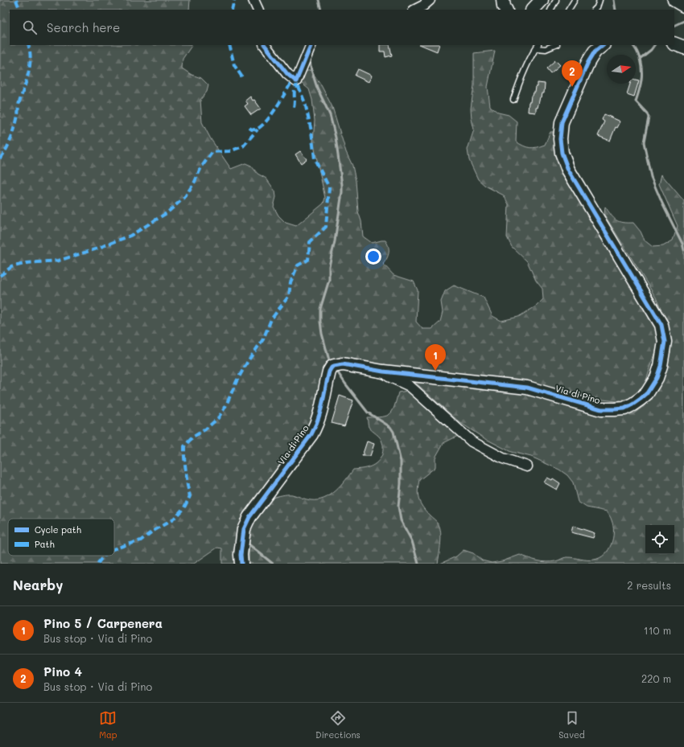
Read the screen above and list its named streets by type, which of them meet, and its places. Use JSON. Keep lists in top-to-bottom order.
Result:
{
  "streets": {
    "street": ["Via di Pino"]
  },
  "legend": ["Cycle path", "Path"],
  "north": "right",
  "page": {
    "search": "Search here",
    "pins": ["2", "1"],
    "heading": ["Nearby", "2 results"],
    "list": [
      {
        "mark": "1",
        "name": "Pino 5 / Carpenera",
        "note": "Bus stop · Via di Pino",
        "value": "110 m"
      },
      {
        "mark": "2",
        "name": "Pino 4",
        "note": "Bus stop · Via di Pino",
        "value": "220 m"
      }
    ],
    "nav": ["Map", "Directions", "Saved"]
  }
}
